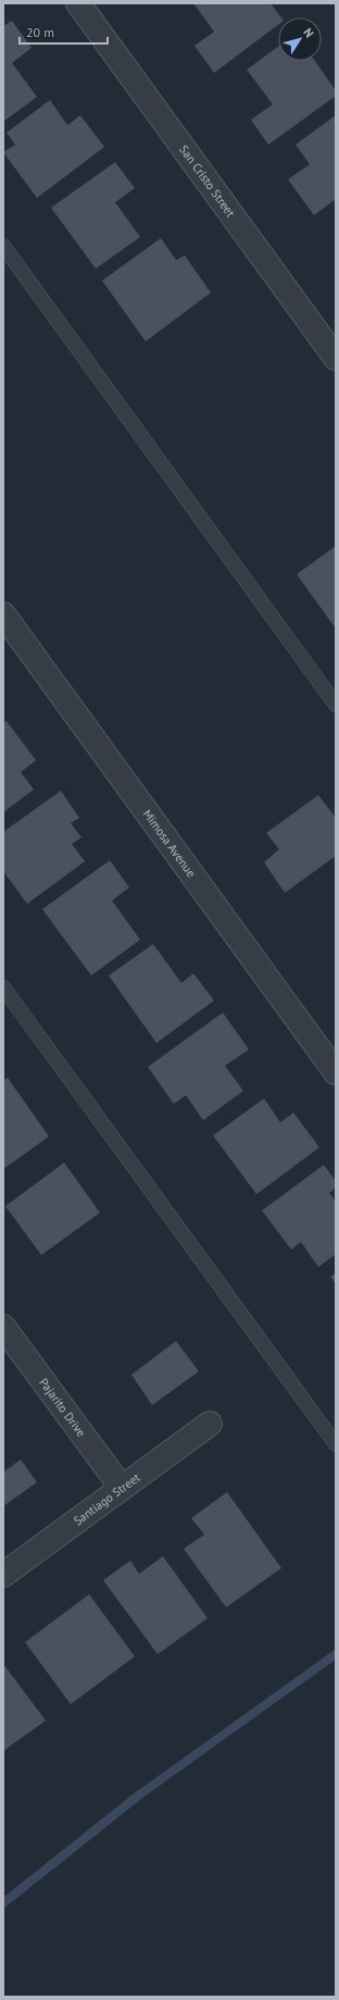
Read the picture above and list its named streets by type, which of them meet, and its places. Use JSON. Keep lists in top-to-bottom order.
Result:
{
  "streets": {
    "street": [
      "San Cristo Street",
      "Mimosa Avenue",
      "Pajarito Drive",
      "Santiago Street"
    ]
  },
  "crossings": [
    ["Pajarito Drive", "Santiago Street"]
  ],
  "scale_bar": "20 m",
  "north": "top right"
}
